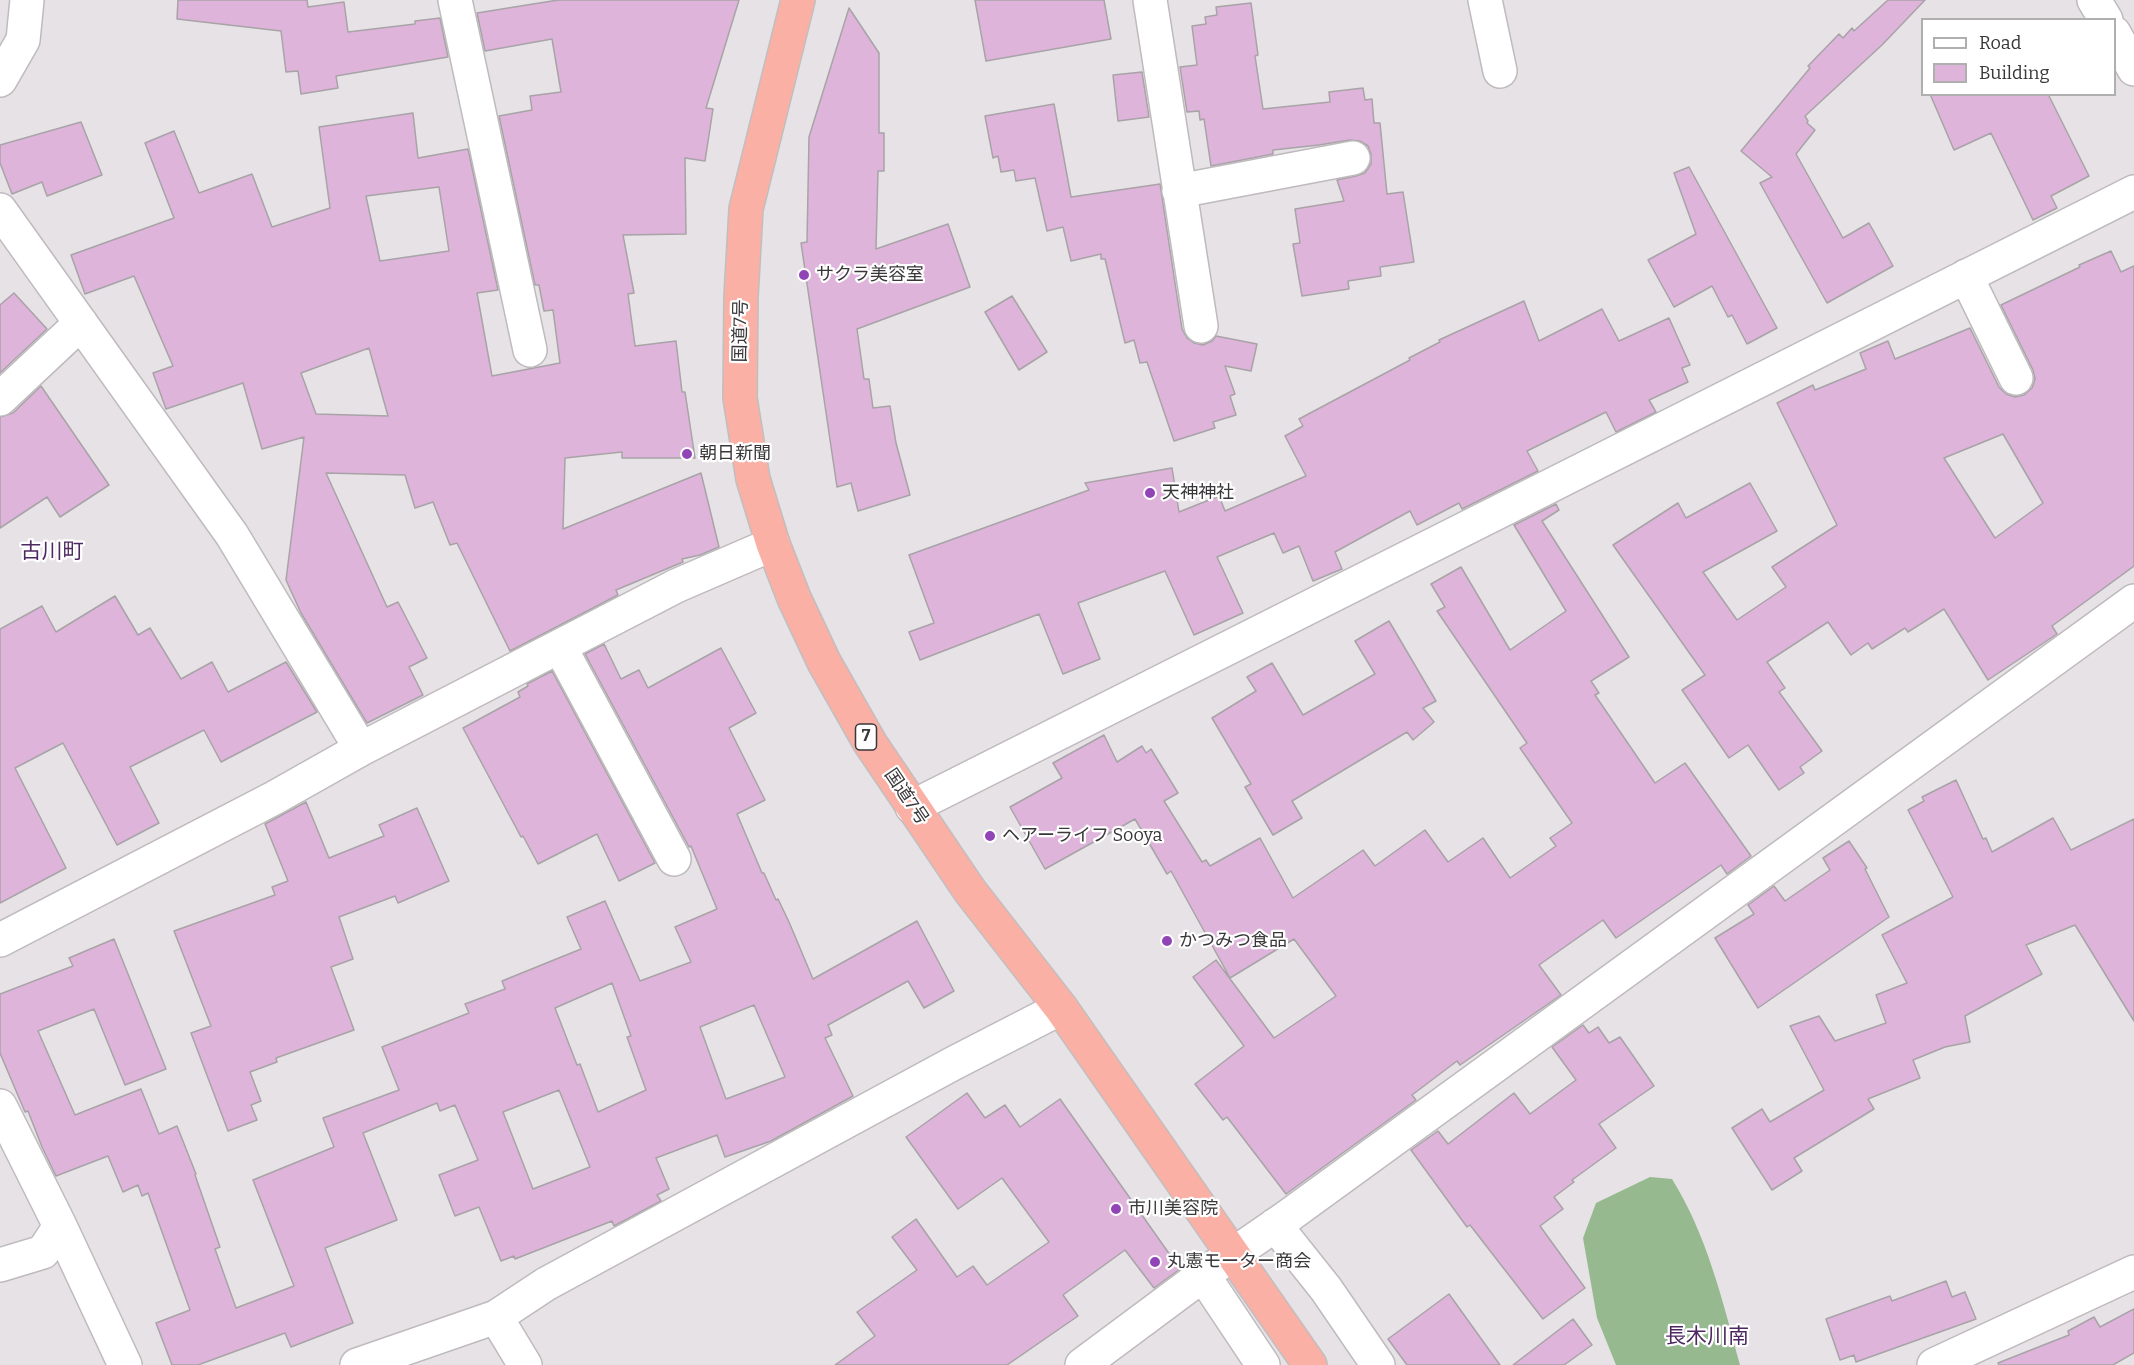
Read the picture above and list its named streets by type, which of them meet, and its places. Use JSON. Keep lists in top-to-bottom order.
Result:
{
  "streets": {
    "highway": ["国道7号", "7"]
  },
  "districts": ["古川町", "長木川南"],
  "places": [
    "サクラ美容室",
    "朝日新聞",
    "天神神社",
    "ヘアーライフ Sooya",
    "かつみつ食品",
    "市川美容院",
    "丸憲モーター商会"
  ],
  "legend": ["Road", "Building"]
}
